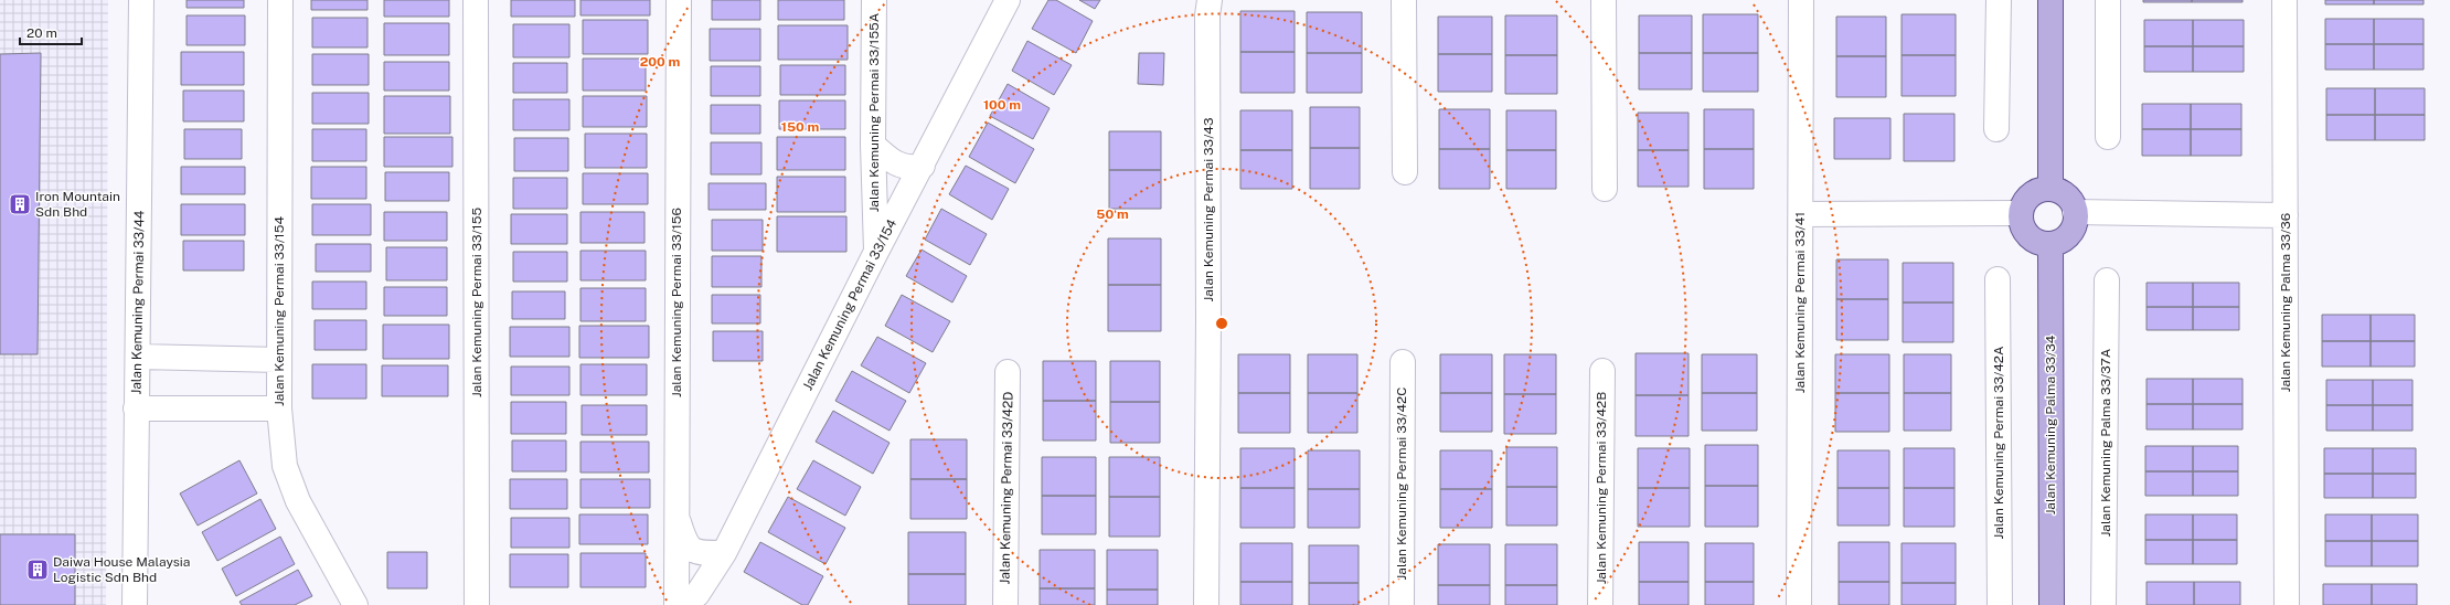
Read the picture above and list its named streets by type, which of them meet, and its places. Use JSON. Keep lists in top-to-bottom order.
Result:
{
  "streets": {
    "main road": ["Jalan Kemuning Palma 33/34"],
    "street": [
      "Jalan Kemuning Permai 33/155A",
      "Jalan Kemuning Permai 33/43",
      "Jalan Kemuning Permai 33/44",
      "Jalan Kemuning Permai 33/155",
      "Jalan Kemuning Permai 33/156",
      "Jalan Kemuning Permai 33/41",
      "Jalan Kemuning Palma 33/36",
      "Jalan Kemuning Permai 33/154",
      "Jalan Kemuning Permai 33/42A",
      "Jalan Kemuning Palma 33/37A",
      "Jalan Kemuning Permai 33/42C",
      "Jalan Kemuning Permai 33/42D",
      "Jalan Kemuning Permai 33/42B"
    ]
  },
  "crossings": [
    ["Jalan Kemuning Permai 33/155A", "Jalan Kemuning Permai 33/154"]
  ],
  "places": {
    "building": ["Iron Mountain Sdn Bhd", "Daiwa House Malaysia Logistic Sdn Bhd"]
  },
  "scale_bar": "20 m",
  "rings": [
    "200 m",
    "100 m",
    "150 m",
    "50 m"
  ]
}
